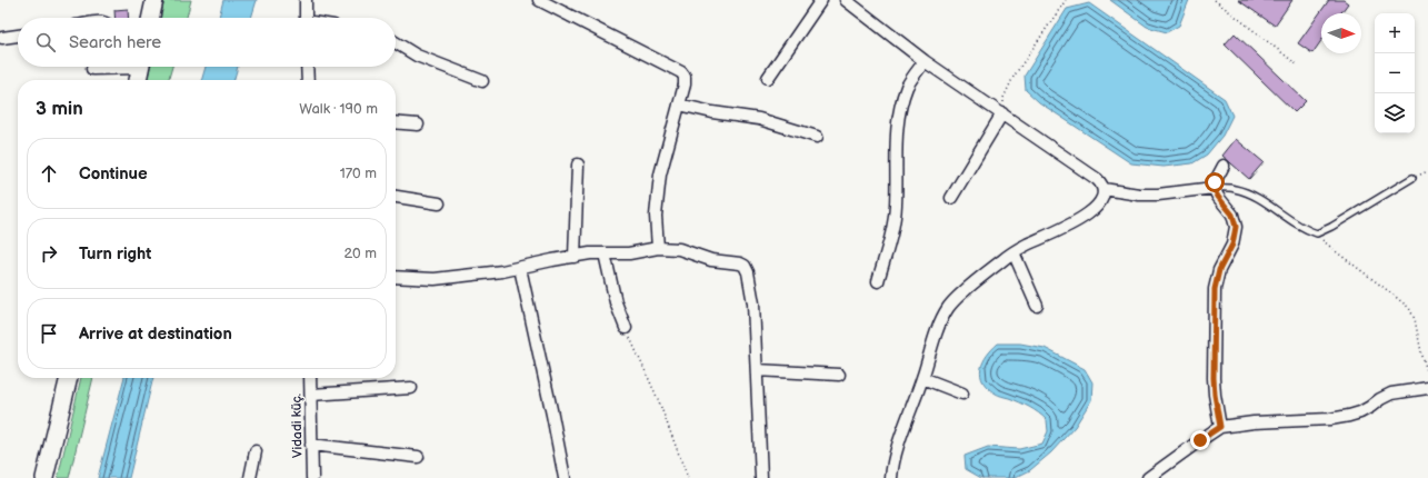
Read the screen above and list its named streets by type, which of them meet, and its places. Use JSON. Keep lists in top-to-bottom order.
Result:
{
  "streets": {
    "street": ["Vidadi küç."]
  },
  "north": "right",
  "page": {
    "map_buttons": ["+", "−"],
    "search": "Search here",
    "heading": ["3 min", "Walk · 190 m"],
    "list": [
      ["Continue", "170 m"],
      ["Turn right", "20 m"],
      "Arrive at destination"
    ]
  }
}
